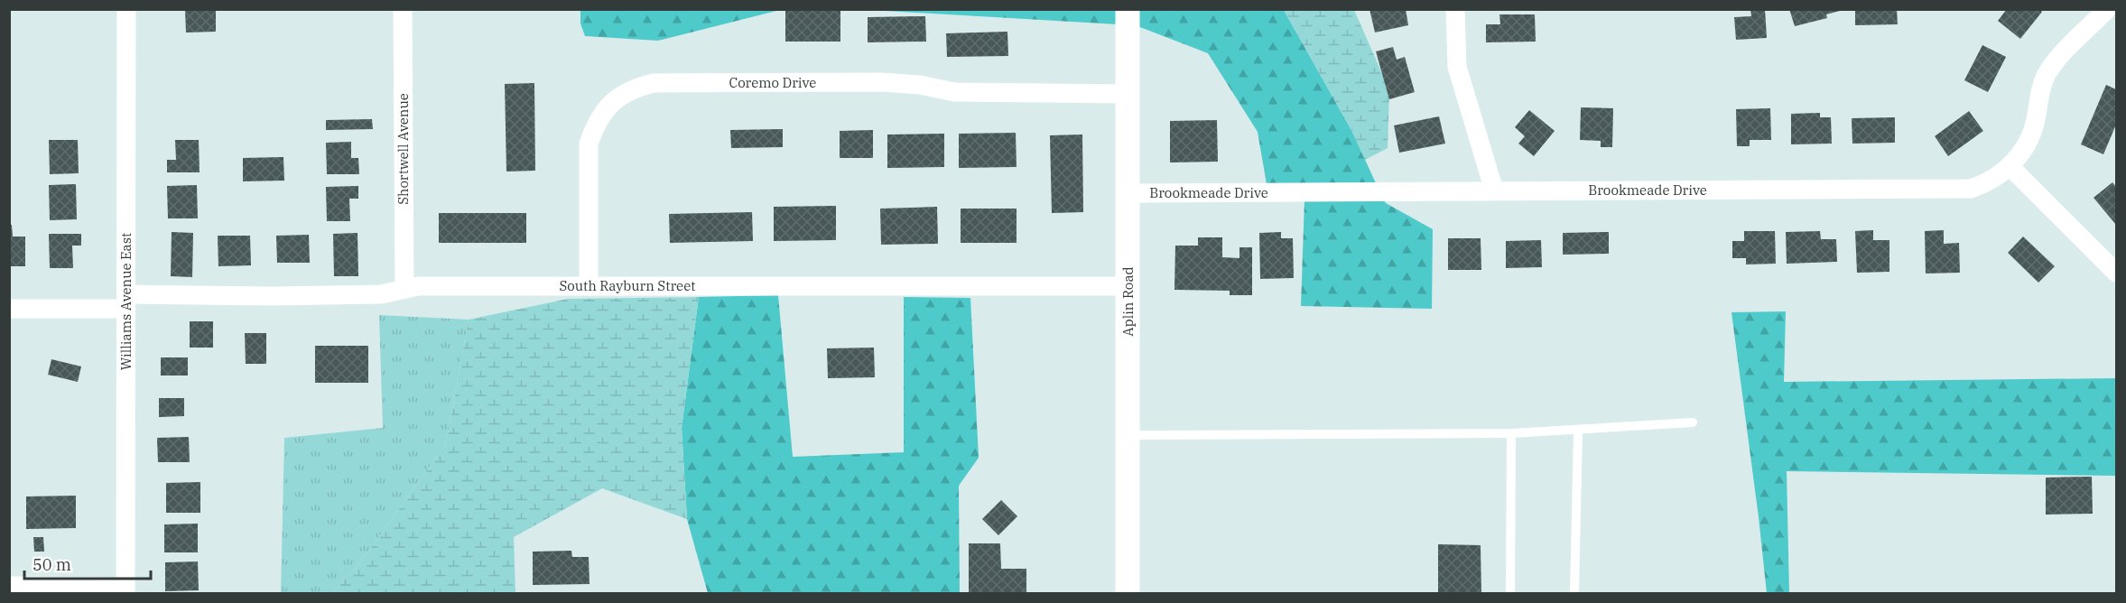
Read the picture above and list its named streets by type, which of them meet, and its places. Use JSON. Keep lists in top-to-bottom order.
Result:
{
  "streets": {
    "street": [
      "Coremo Drive",
      "Shortwell Avenue",
      "Brookmeade Drive",
      "South Rayburn Street",
      "Williams Avenue East",
      "Aplin Road"
    ]
  },
  "crossings": [
    ["Coremo Drive", "South Rayburn Street"],
    ["Coremo Drive", "Aplin Road"],
    ["Shortwell Avenue", "South Rayburn Street"],
    ["Brookmeade Drive", "Aplin Road"],
    ["South Rayburn Street", "Williams Avenue East"],
    ["South Rayburn Street", "Aplin Road"]
  ],
  "scale_bar": "50 m"
}
